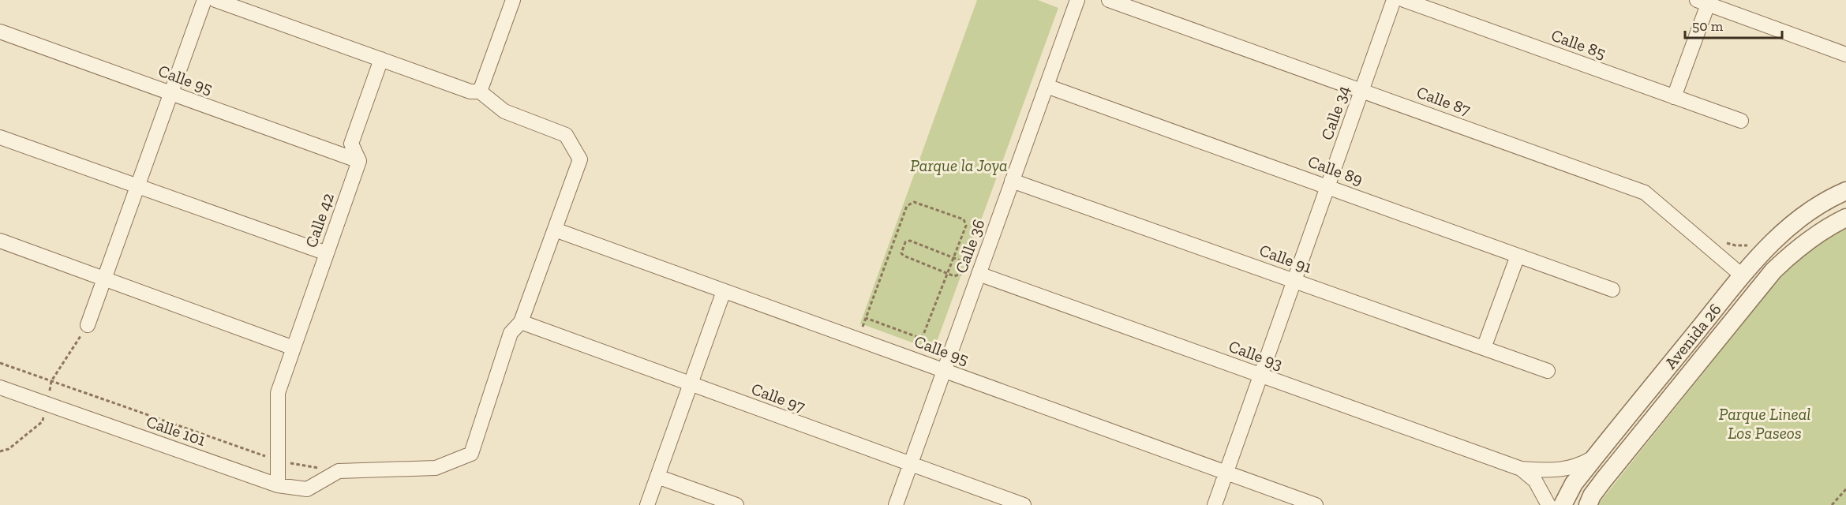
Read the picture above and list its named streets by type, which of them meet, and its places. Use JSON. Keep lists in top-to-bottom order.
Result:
{
  "streets": {
    "street": [
      "Calle 85",
      "Calle 95",
      "Calle 87",
      "Calle 34",
      "Calle 89",
      "Calle 42",
      "Calle 36",
      "Calle 91",
      "Avenida 26",
      "Calle 93",
      "Calle 97",
      "Calle 101"
    ]
  },
  "crossings": [
    ["Calle 95", "Calle 34"],
    ["Calle 95", "Calle 42"],
    ["Calle 95", "Calle 36"],
    ["Calle 87", "Calle 34"],
    ["Calle 87", "Avenida 26"],
    ["Calle 34", "Calle 89"],
    ["Calle 34", "Calle 91"],
    ["Calle 34", "Calle 93"],
    ["Calle 89", "Calle 36"],
    ["Calle 42", "Calle 101"],
    ["Calle 36", "Calle 91"],
    ["Calle 36", "Calle 93"],
    ["Calle 36", "Calle 97"],
    ["Avenida 26", "Calle 93"]
  ],
  "parks": ["Parque la Joya", "Parque Lineal Los Paseos"],
  "scale_bar": "50 m"
}
